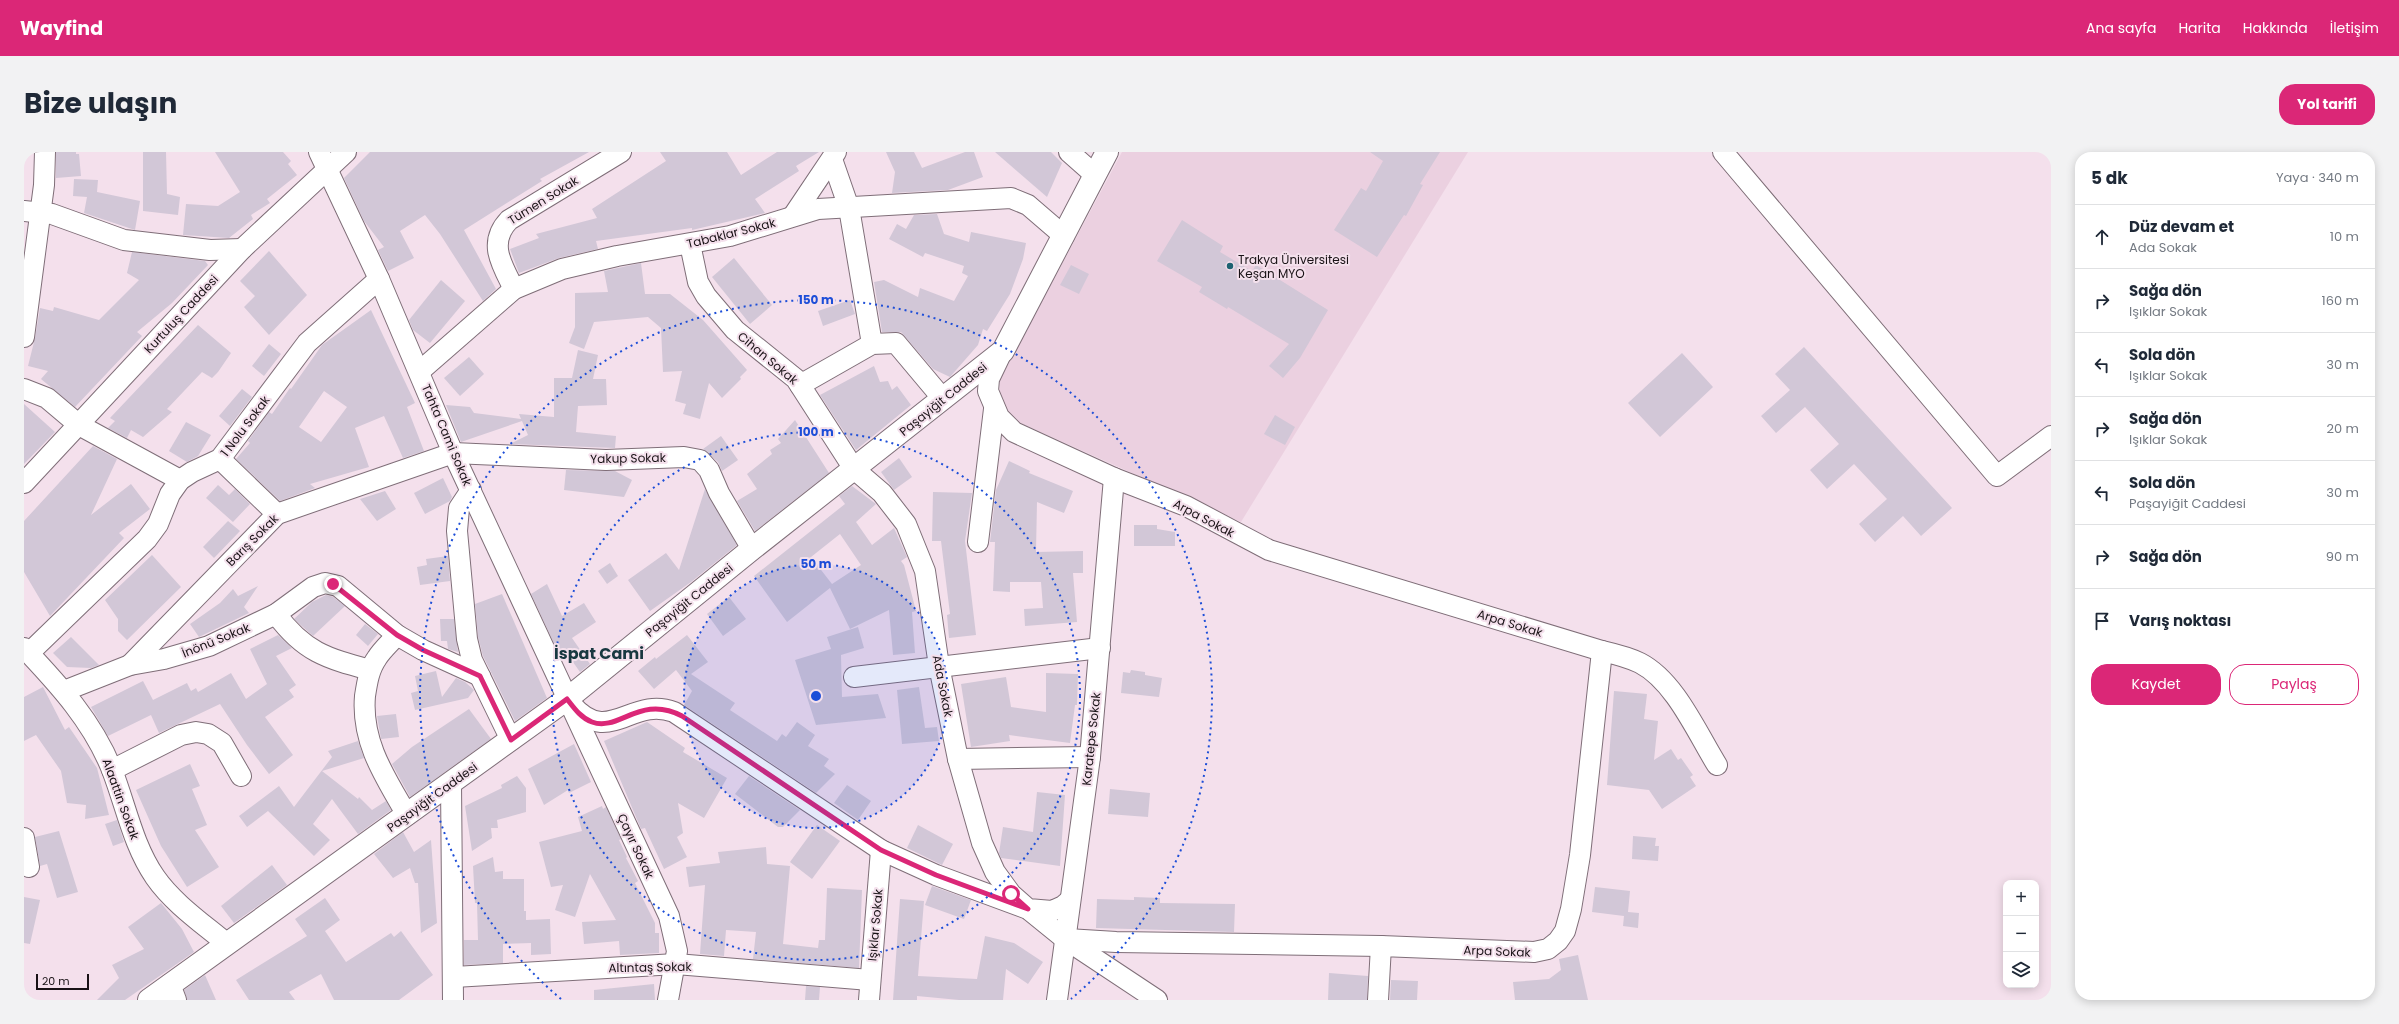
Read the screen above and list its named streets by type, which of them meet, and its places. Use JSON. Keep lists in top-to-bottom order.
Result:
{
  "streets": {
    "main road": ["Paşayiğit Caddesi"],
    "street": [
      "Tümen Sokak",
      "Tabaklar Sokak",
      "Kurtuluş Caddesi",
      "Cihan Sokak",
      "1 Nolu Sokak",
      "Tahta Cami Sokak",
      "Yakup Sokak",
      "Arpa Sokak",
      "Barış Sokak",
      "İnönü Sokak",
      "Ada Sokak",
      "Karatepe Sokak",
      "Alaattin Sokak",
      "Çayır Sokak",
      "Işıklar Sokak",
      "Altıntaş Sokak"
    ]
  },
  "crossings": [
    ["Tümen Sokak", "Tabaklar Sokak"],
    ["Tabaklar Sokak", "Cihan Sokak"],
    ["Tabaklar Sokak", "Paşayiğit Caddesi"],
    ["Tabaklar Sokak", "Tahta Cami Sokak"],
    ["Kurtuluş Caddesi", "Tahta Cami Sokak"],
    ["Cihan Sokak", "Paşayiğit Caddesi"],
    ["Cihan Sokak", "Ada Sokak"],
    ["Paşayiğit Caddesi", "Tahta Cami Sokak"],
    ["Paşayiğit Caddesi", "Yakup Sokak"],
    ["Paşayiğit Caddesi", "Arpa Sokak"],
    ["Paşayiğit Caddesi", "Ada Sokak"],
    ["Paşayiğit Caddesi", "Alaattin Sokak"],
    ["Paşayiğit Caddesi", "Çayır Sokak"],
    ["1 Nolu Sokak", "Tahta Cami Sokak"],
    ["1 Nolu Sokak", "Alaattin Sokak"],
    ["Tahta Cami Sokak", "Yakup Sokak"],
    ["Tahta Cami Sokak", "Barış Sokak"],
    ["Tahta Cami Sokak", "Çayır Sokak"],
    ["Yakup Sokak", "Barış Sokak"],
    ["Arpa Sokak", "Karatepe Sokak"],
    ["Barış Sokak", "İnönü Sokak"],
    ["Çayır Sokak", "Altıntaş Sokak"],
    ["Işıklar Sokak", "Altıntaş Sokak"]
  ],
  "districts": ["İspat Cami"],
  "places": ["Trakya Üniversitesi Keşan MYO"],
  "scale_bar": "20 m",
  "page": {
    "header": "Wayfind",
    "nav": [
      "Ana sayfa",
      "Harita",
      "Hakkında",
      "İletişim"
    ],
    "title": "Bize ulaşın",
    "buttons": [
      "Yol tarifi",
      ["Kaydet", "Paylaş"]
    ],
    "heading": ["5 dk", "Yaya · 340 m"],
    "list": [
      ["Düz devam et", "Ada Sokak", "10 m"],
      ["Sağa dön", "Işıklar Sokak", "160 m"],
      ["Sola dön", "Işıklar Sokak", "30 m"],
      ["Sağa dön", "Işıklar Sokak", "20 m"],
      ["Sola dön", "Paşayiğit Caddesi", "30 m"],
      ["Sağa dön", "90 m"],
      "Varış noktası"
    ],
    "map_buttons": ["+", "−"],
    "scale": "20 m"
  },
  "rings": ["150 m", "100 m", "50 m"]
}
